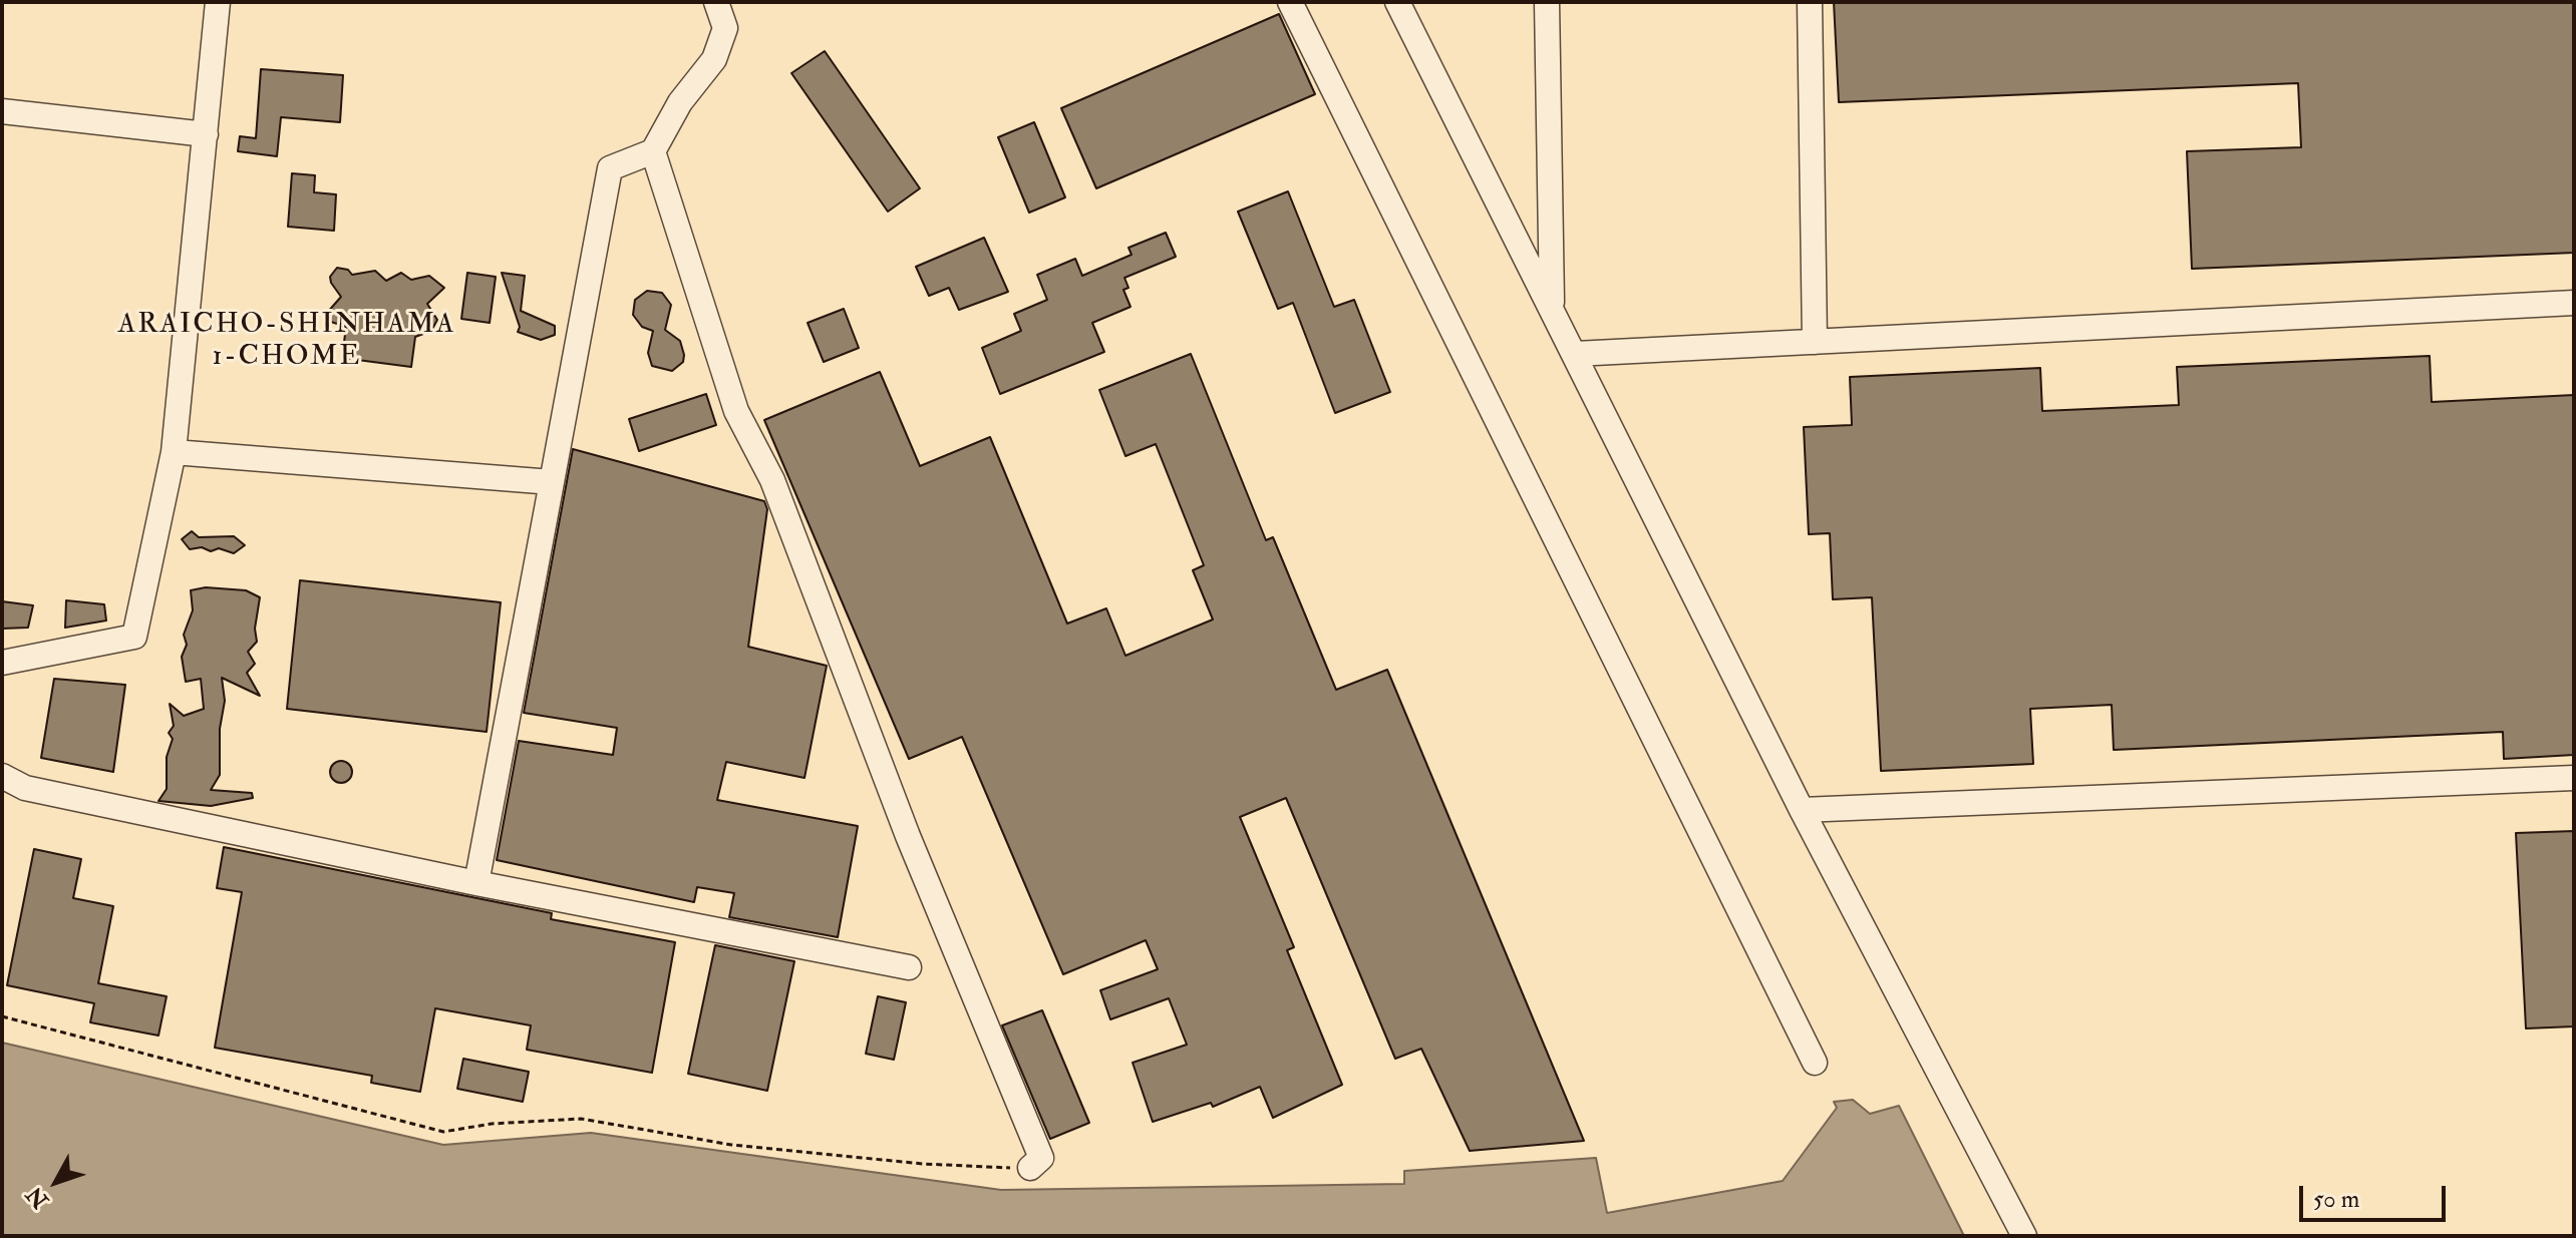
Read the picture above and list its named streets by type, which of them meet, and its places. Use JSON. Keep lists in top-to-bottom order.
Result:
{
  "districts": ["ARAICHO-SHINHAMA 1-CHOME"],
  "scale_bar": "50 m",
  "north": "bottom left"
}
